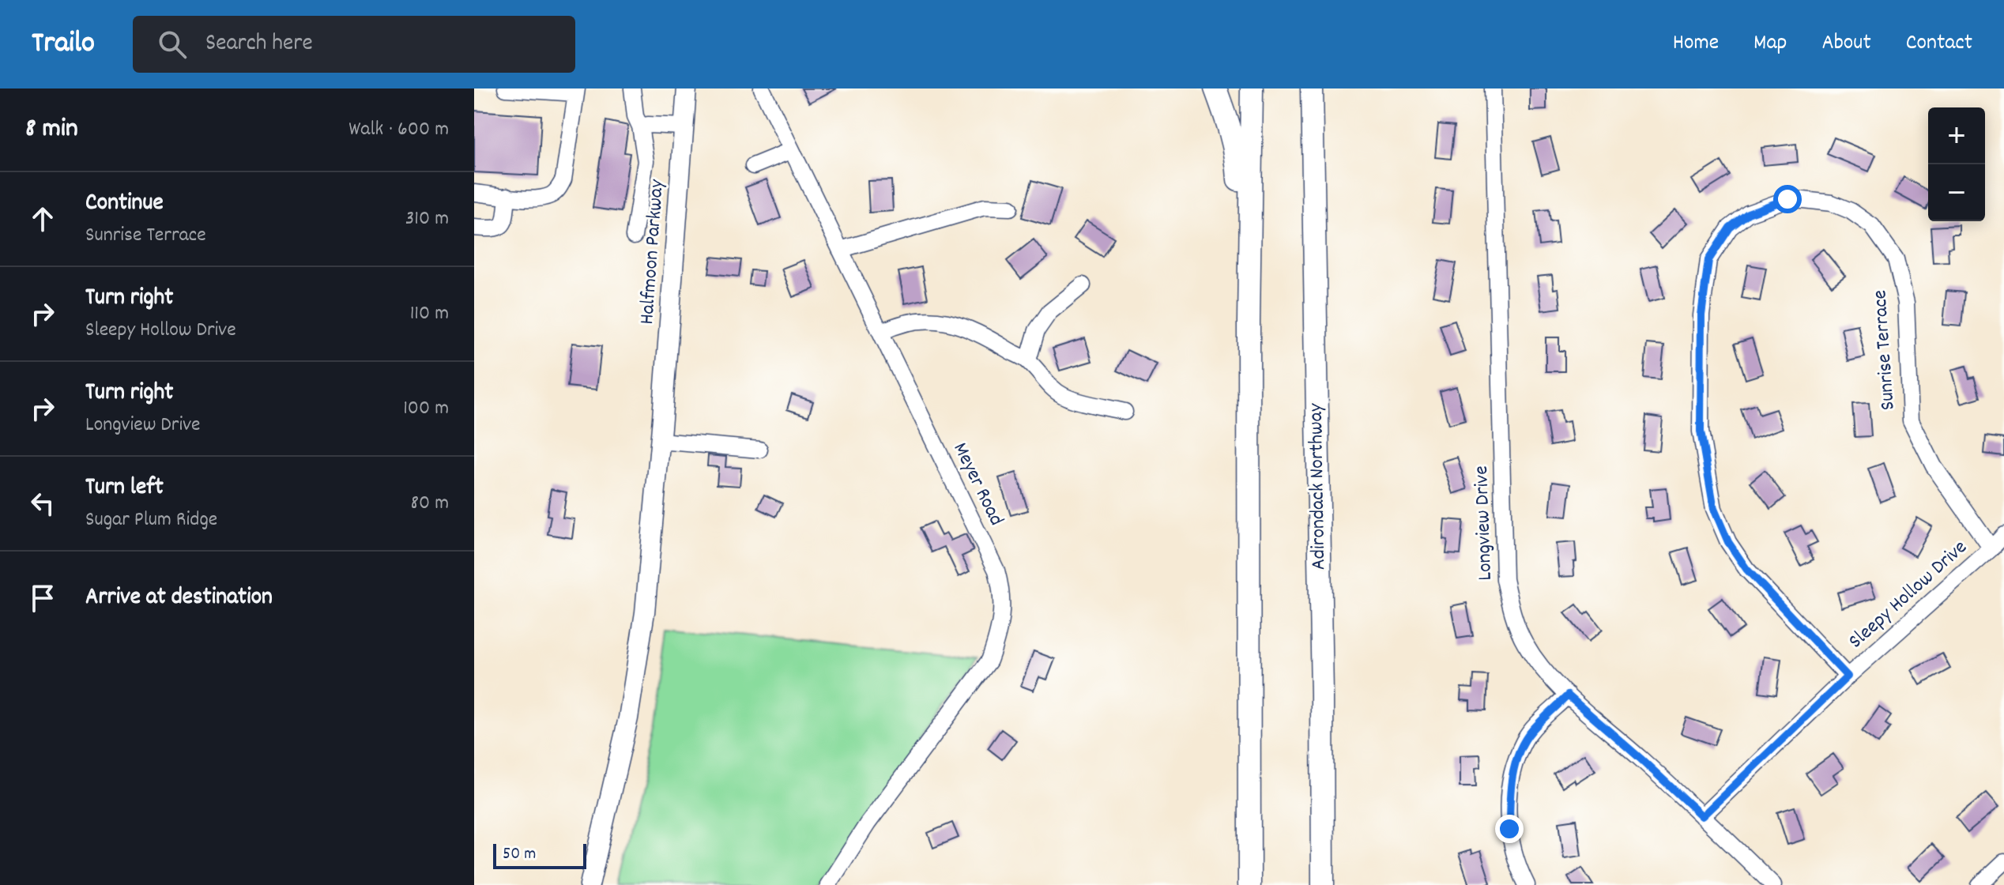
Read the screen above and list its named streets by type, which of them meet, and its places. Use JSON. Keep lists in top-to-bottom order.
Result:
{
  "streets": {
    "highway": ["Adirondack Northway"],
    "main road": ["Halfmoon Parkway"],
    "street": [
      "Sunrise Terrace",
      "Meyer Road",
      "Longview Drive",
      "Sleepy Hollow Drive"
    ]
  },
  "crossings": [
    ["Sunrise Terrace", "Sleepy Hollow Drive"],
    ["Longview Drive", "Sleepy Hollow Drive"]
  ],
  "scale_bar": "50 m",
  "page": {
    "header": "Trailo",
    "search": "Search here",
    "nav": [
      "Home",
      "Map",
      "About",
      "Contact"
    ],
    "heading": ["8 min", "Walk · 600 m"],
    "map_buttons": ["+", "−"],
    "list": [
      ["Continue", "Sunrise Terrace", "310 m"],
      ["Turn right", "Sleepy Hollow Drive", "110 m"],
      ["Turn right", "Longview Drive", "100 m"],
      ["Turn left", "Sugar Plum Ridge", "80 m"],
      "Arrive at destination"
    ],
    "scale": "50 m"
  }
}
